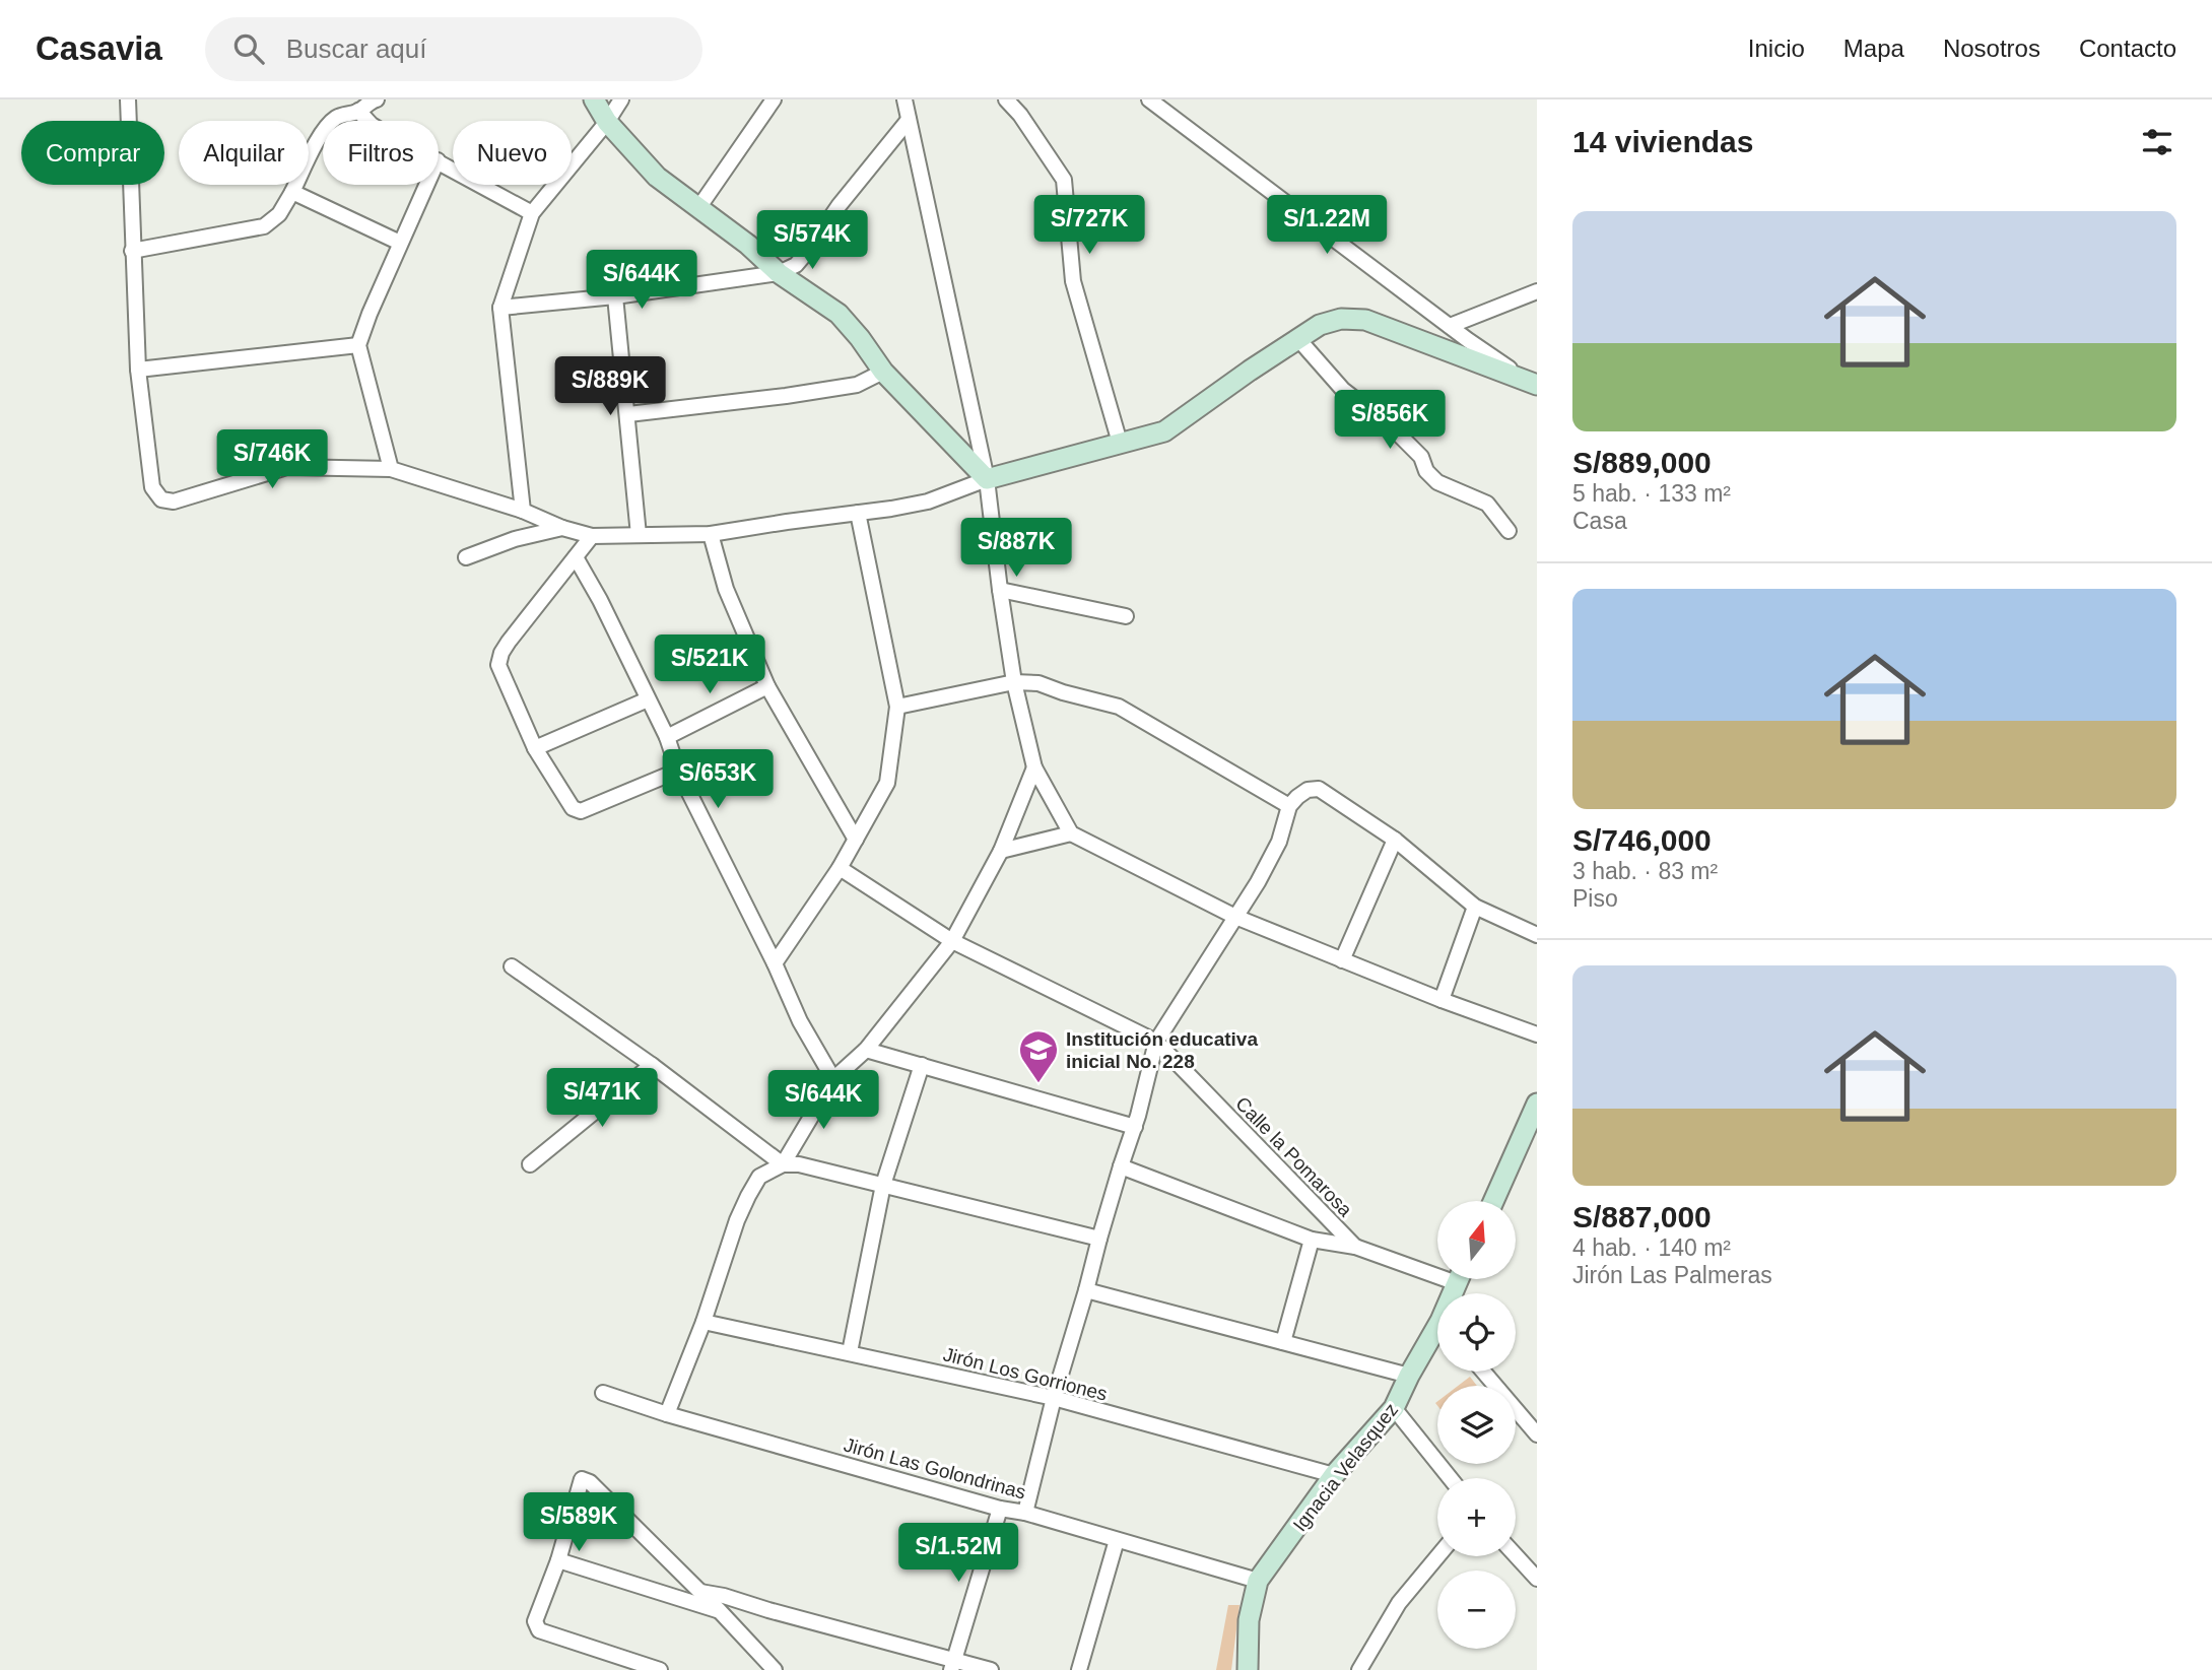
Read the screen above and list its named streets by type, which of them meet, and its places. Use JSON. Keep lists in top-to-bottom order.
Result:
{
  "streets": {
    "main road": ["Ignacia Velasquez"],
    "street": ["Calle la Pomarosa", "Jirón Los Gorriones", "Jirón Las Golondrinas"]
  },
  "crossings": [
    ["Jirón Los Gorriones", "Ignacia Velasquez"],
    ["Ignacia Velasquez", "Jirón Las Golondrinas"]
  ],
  "places": {
    "school or university": ["Institución educativa inicial No. 228"]
  },
  "north": "top",
  "page": {
    "header": "Casavia",
    "search": "Buscar aquí",
    "nav": [
      "Inicio",
      "Mapa",
      "Nosotros",
      "Contacto"
    ],
    "heading": "14 viviendas",
    "chip": [
      "Comprar",
      "Alquilar",
      "Filtros",
      "Nuevo"
    ],
    "list": [
      {
        "name": "S/889,000",
        "note": "5 hab. · 133 m² · Casa"
      },
      {
        "name": "S/746,000",
        "note": "3 hab. · 83 m² · Piso"
      },
      {
        "name": "S/887,000",
        "note": "4 hab. · 140 m² · Jirón Las Palmeras"
      }
    ],
    "price": [
      "S/727K",
      "S/1.22M",
      "S/574K",
      "S/644K",
      "S/889K",
      "S/856K",
      "S/746K",
      "S/887K",
      "S/521K",
      "S/653K",
      "S/471K",
      "S/644K",
      "S/589K",
      "S/1.52M"
    ],
    "map_buttons": ["+", "−"]
  }
}
